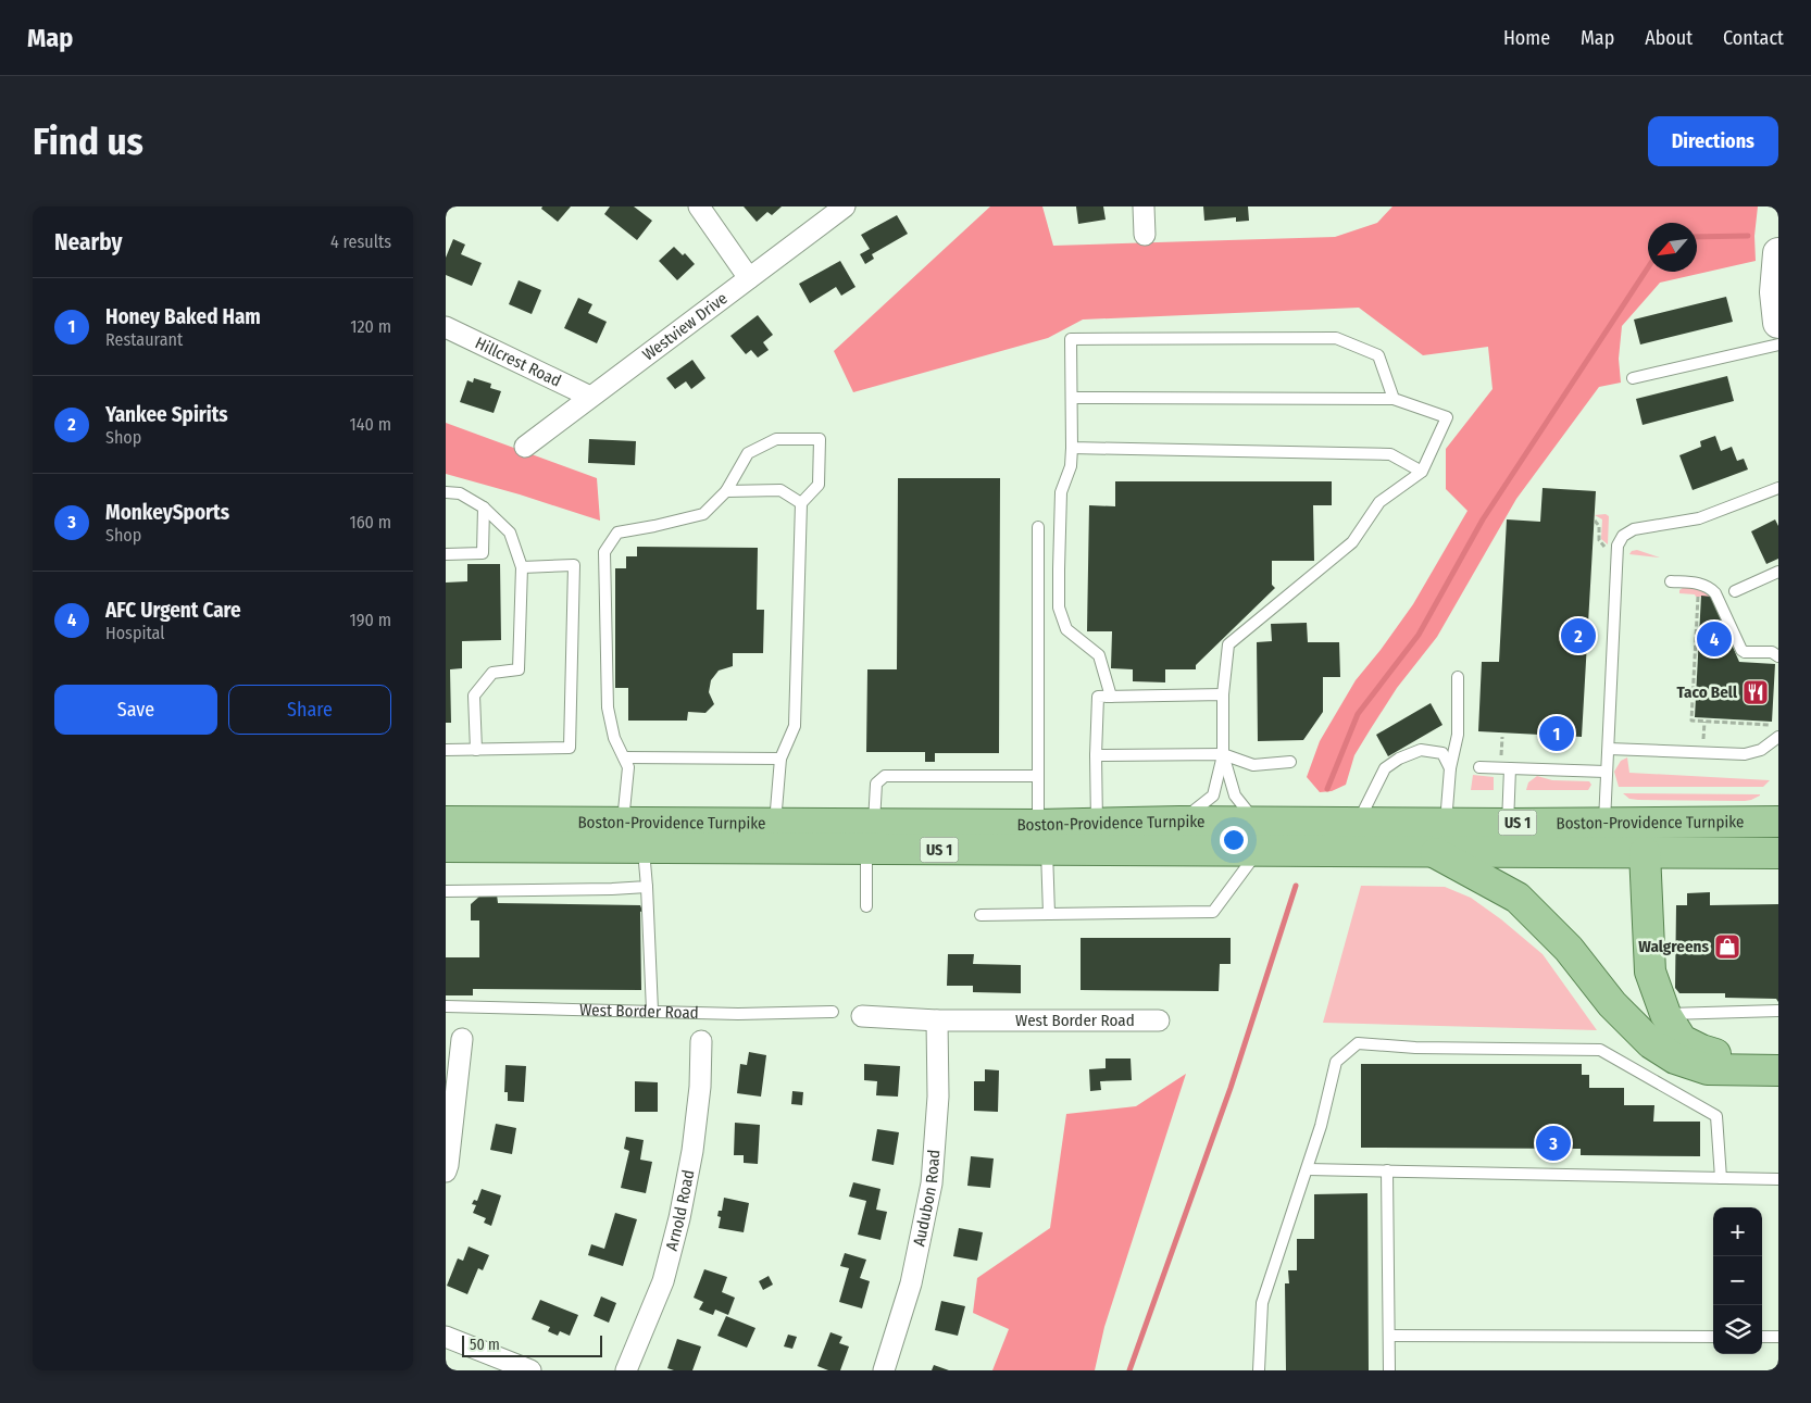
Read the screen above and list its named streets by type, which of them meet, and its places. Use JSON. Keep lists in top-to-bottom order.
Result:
{
  "streets": {
    "main road": ["Boston-Providence Turnpike", "US 1"],
    "street": [
      "Westview Drive",
      "Hillcrest Road",
      "West Border Road",
      "Audubon Road",
      "Arnold Road"
    ]
  },
  "crossings": [
    ["Westview Drive", "Hillcrest Road"],
    ["West Border Road", "Audubon Road"]
  ],
  "places": {
    "restaurant": ["Taco Bell"],
    "shop": ["Walgreens"]
  },
  "scale_bar": "50 m",
  "north": "bottom left",
  "page": {
    "header": "Map",
    "nav": [
      "Home",
      "Map",
      "About",
      "Contact"
    ],
    "buttons": [
      "Directions",
      ["Save", "Share"]
    ],
    "title": "Find us",
    "heading": ["Nearby", "4 results"],
    "list": [
      {
        "mark": "1",
        "name": "Honey Baked Ham",
        "note": "Restaurant",
        "value": "120 m"
      },
      {
        "mark": "2",
        "name": "Yankee Spirits",
        "note": "Shop",
        "value": "140 m"
      },
      {
        "mark": "3",
        "name": "MonkeySports",
        "note": "Shop",
        "value": "160 m"
      },
      {
        "mark": "4",
        "name": "AFC Urgent Care",
        "note": "Hospital",
        "value": "190 m"
      }
    ],
    "pins": [
      "2",
      "4",
      "1",
      "3"
    ],
    "map_buttons": ["+", "−"],
    "scale": "50 m"
  }
}
